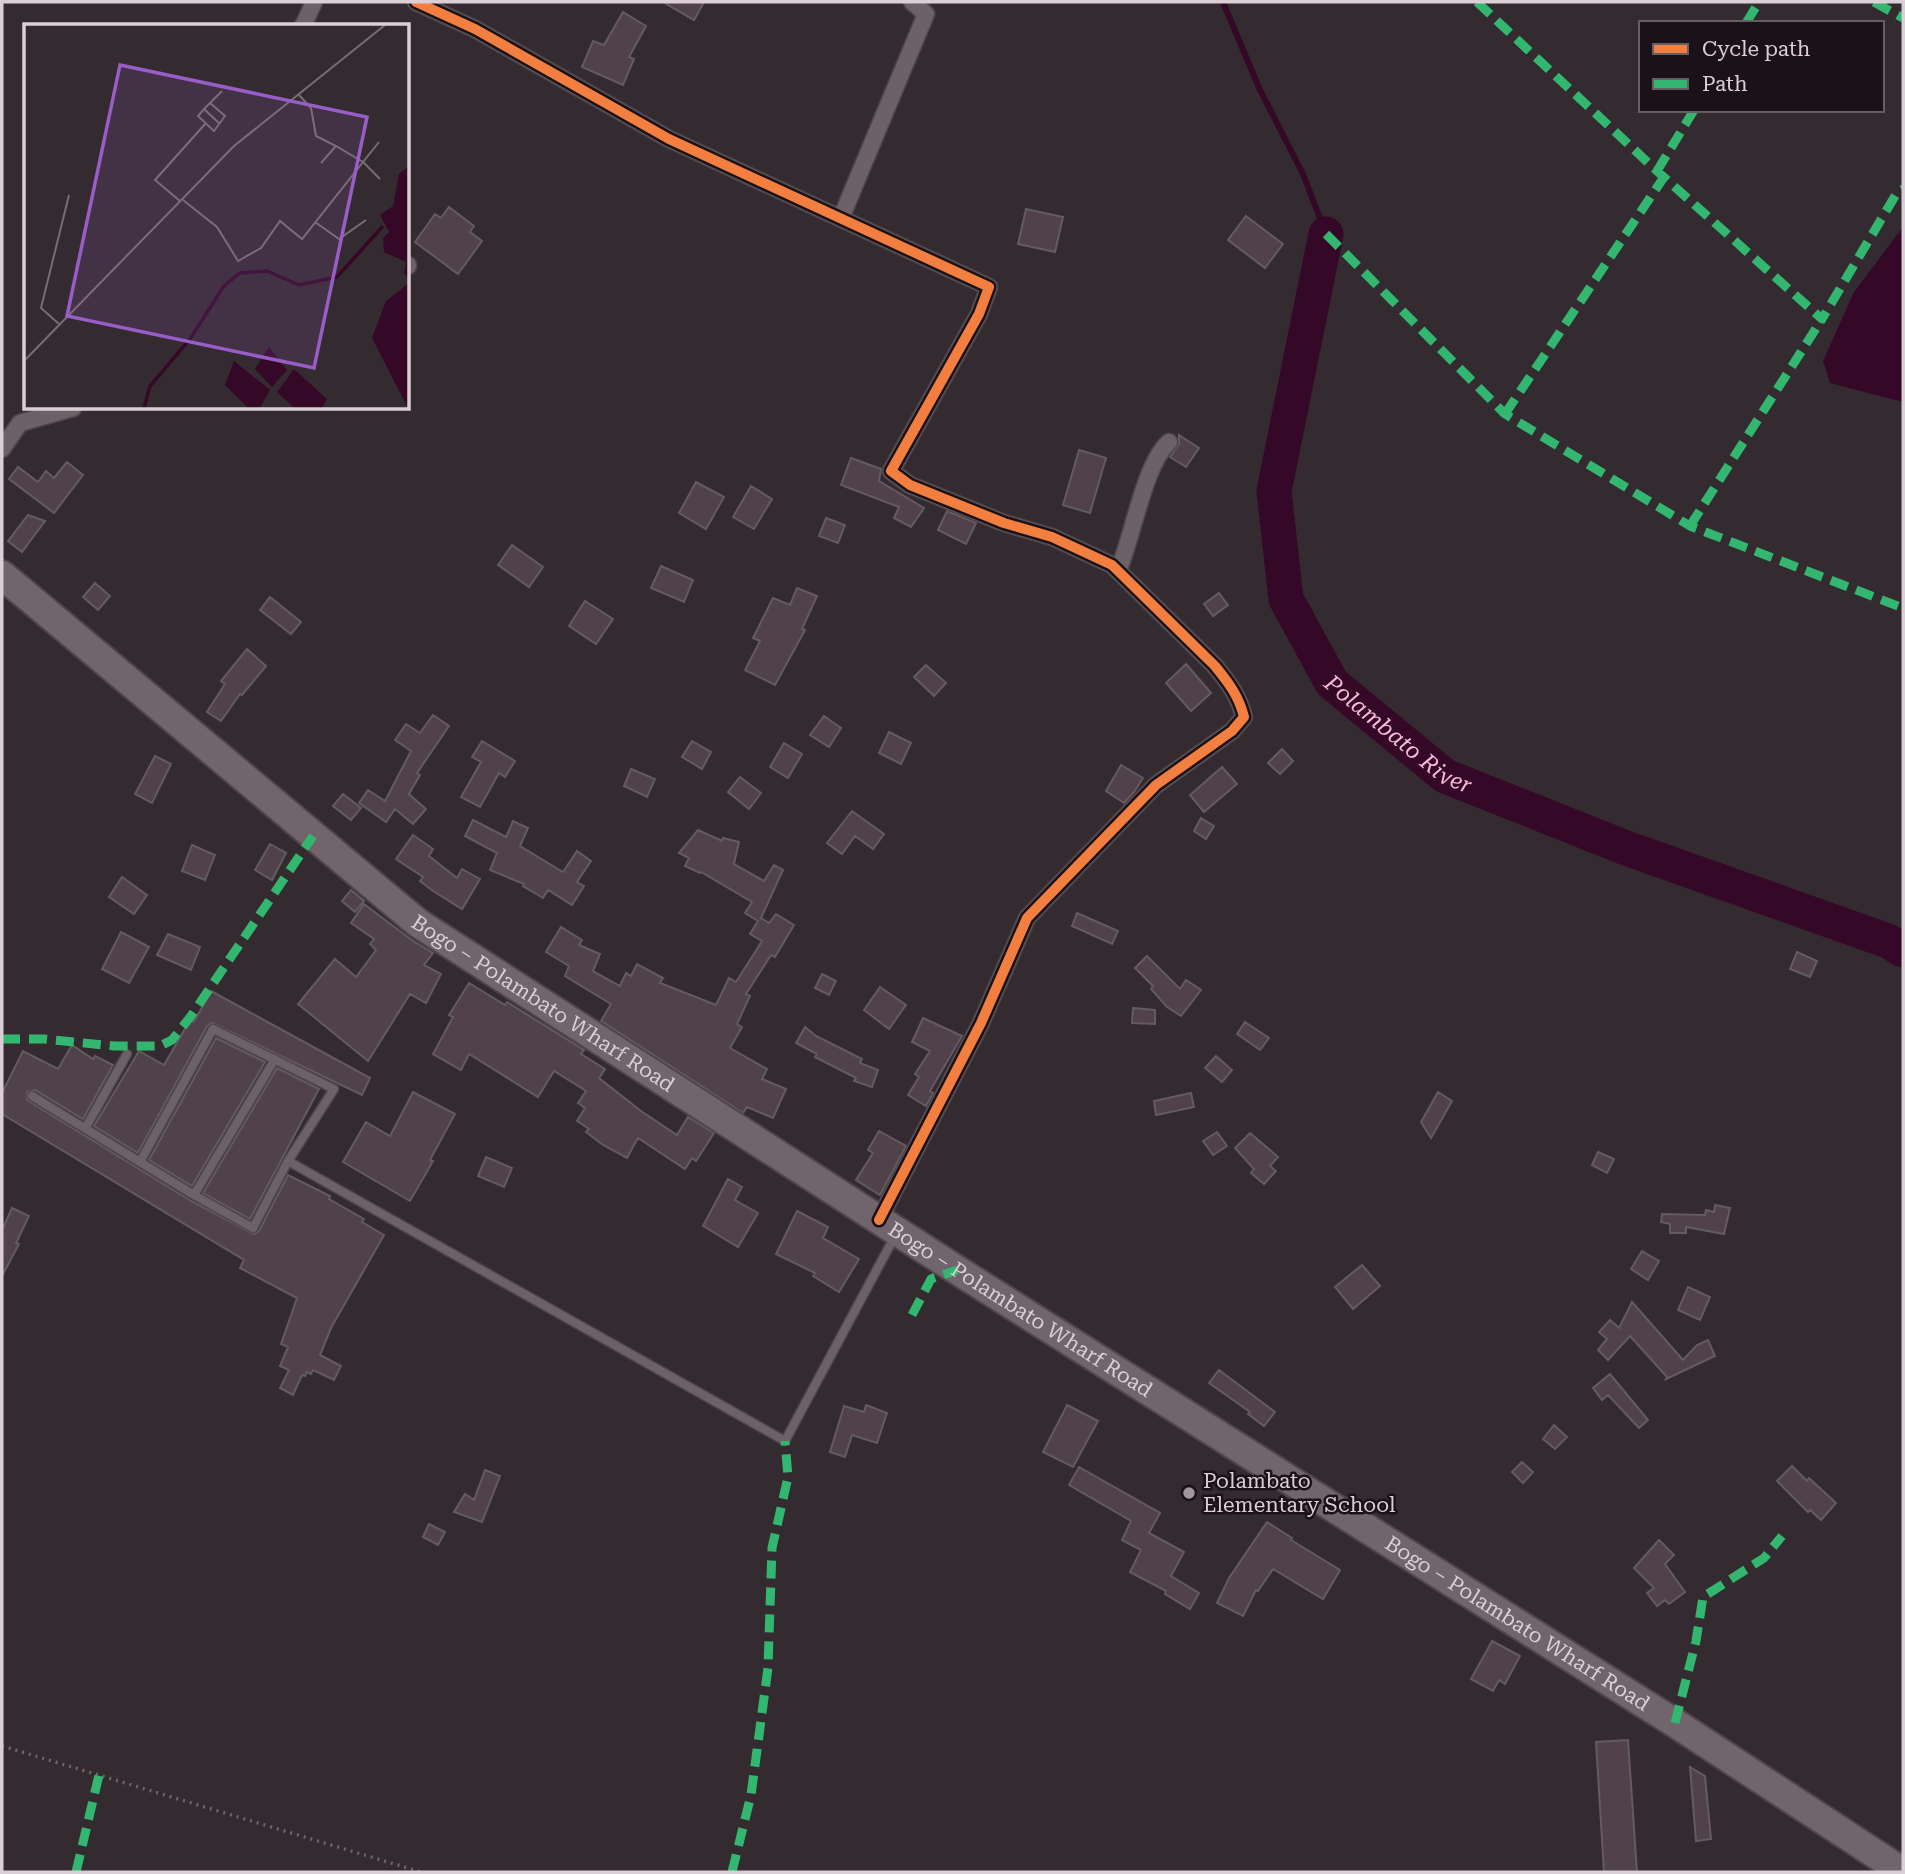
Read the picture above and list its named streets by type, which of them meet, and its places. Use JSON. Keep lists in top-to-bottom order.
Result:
{
  "streets": {
    "highway": ["Bogo – Polambato Wharf Road"]
  },
  "water": ["Polambato River"],
  "places": ["Polambato Elementary School"],
  "legend": ["Cycle path", "Path"]
}
